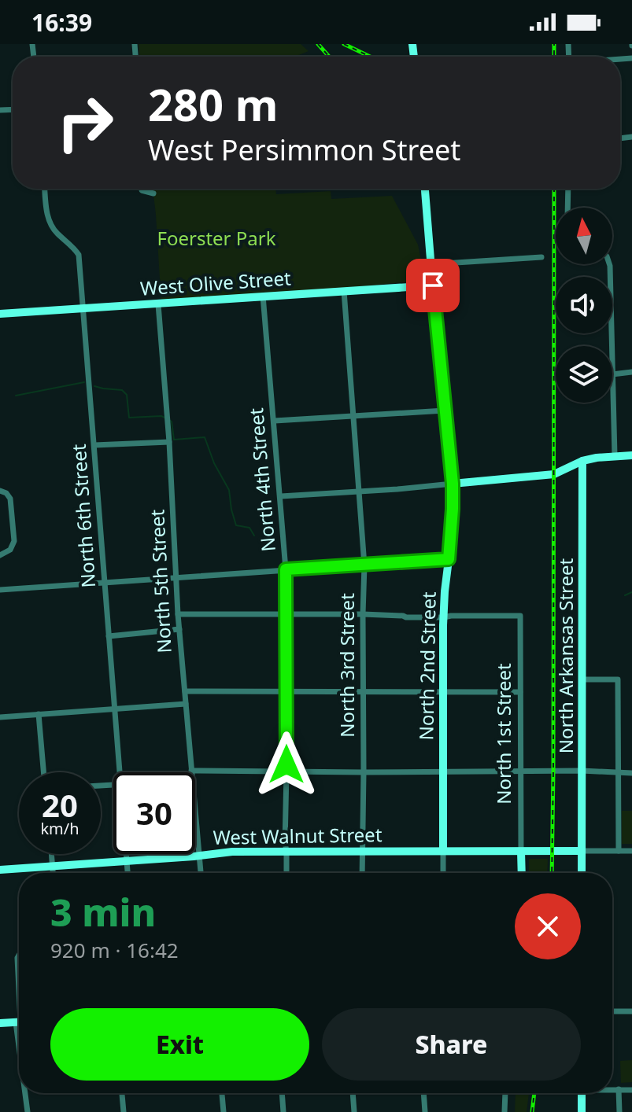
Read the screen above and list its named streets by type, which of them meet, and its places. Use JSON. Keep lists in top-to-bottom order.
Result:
{
  "streets": {
    "main road": [
      "West Olive Street",
      "North Arkansas Street",
      "North 2nd Street",
      "West Walnut Street"
    ],
    "street": [
      "North 4th Street",
      "North 6th Street",
      "North 5th Street",
      "North 3rd Street",
      "North 1st Street"
    ]
  },
  "crossings": [
    ["West Olive Street", "North 4th Street"],
    ["West Olive Street", "North 6th Street"],
    ["West Olive Street", "North 5th Street"],
    ["West Olive Street", "North 3rd Street"],
    ["West Olive Street", "North 2nd Street"],
    ["North 4th Street", "West Walnut Street"],
    ["North 6th Street", "West Walnut Street"],
    ["North 5th Street", "West Walnut Street"],
    ["North Arkansas Street", "West Walnut Street"],
    ["North 3rd Street", "West Walnut Street"],
    ["North 2nd Street", "North 1st Street"],
    ["North 2nd Street", "West Walnut Street"],
    ["North 1st Street", "West Walnut Street"]
  ],
  "parks": ["Foerster Park"],
  "north": "top",
  "page": {
    "status": "16:39",
    "turn": ["280 m", "West Persimmon Street"],
    "speed": "20 km/h",
    "limit": "30",
    "heading": ["3 min", "920 m · 16:42"],
    "buttons": ["Exit", "Share"]
  }
}
